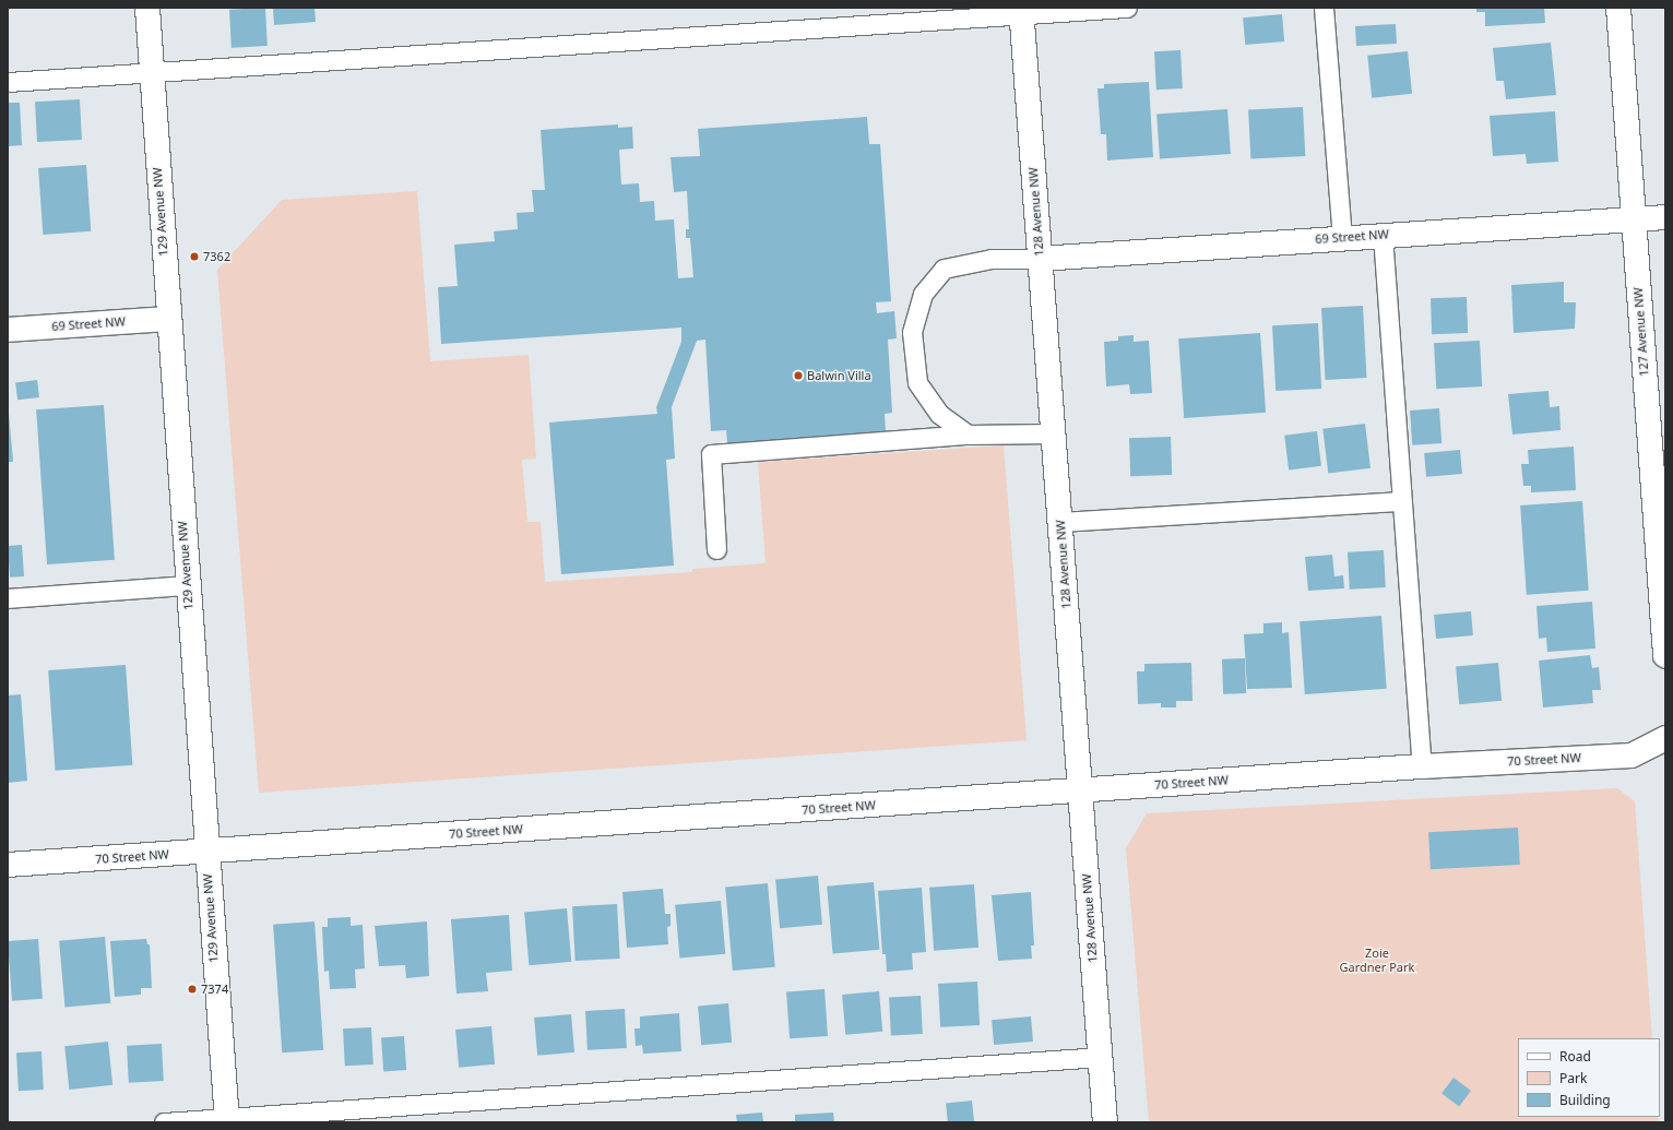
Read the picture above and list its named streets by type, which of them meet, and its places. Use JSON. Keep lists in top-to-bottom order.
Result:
{
  "streets": {
    "street": [
      "129 Avenue NW",
      "128 Avenue NW",
      "69 Street NW",
      "127 Avenue NW",
      "70 Street NW"
    ]
  },
  "crossings": [
    ["129 Avenue NW", "69 Street NW"],
    ["129 Avenue NW", "70 Street NW"],
    ["128 Avenue NW", "69 Street NW"],
    ["128 Avenue NW", "70 Street NW"],
    ["69 Street NW", "127 Avenue NW"]
  ],
  "parks": ["Zoie Gardner Park"],
  "places": ["7362", "Balwin Villa", "7374"],
  "legend": ["Road", "Park", "Building"]
}
